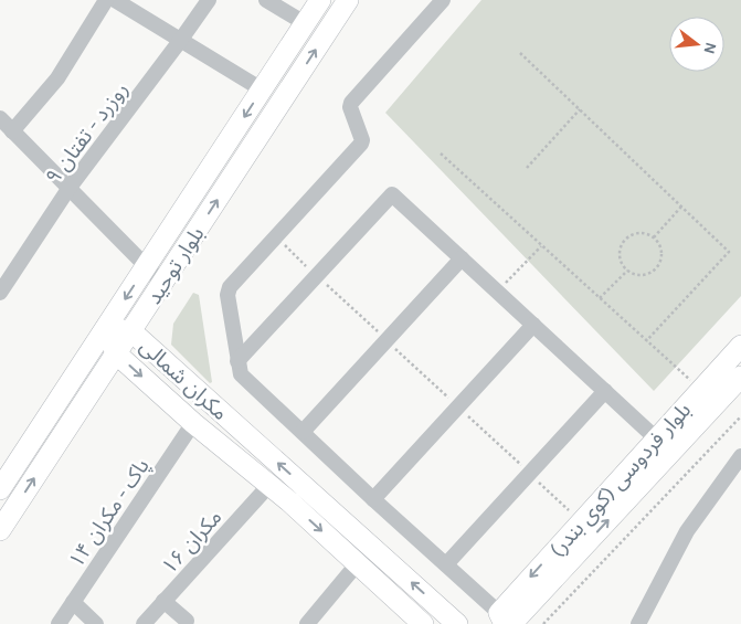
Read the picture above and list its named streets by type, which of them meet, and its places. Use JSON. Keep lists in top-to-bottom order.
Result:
{
  "streets": {
    "street": [
      "روزرد - تفتان ۹",
      "بلوار توحید",
      "مکران شمالی",
      "بلوار فردوسی (کوی بندر)",
      "پاک - مکران ۱۴",
      "مکران ۱۶"
    ]
  },
  "crossings": [
    ["بلوار توحید", "مکران شمالی"],
    ["مکران شمالی", "پاک - مکران ۱۴"],
    ["مکران شمالی", "مکران ۱۶"]
  ],
  "north": "right"
}
